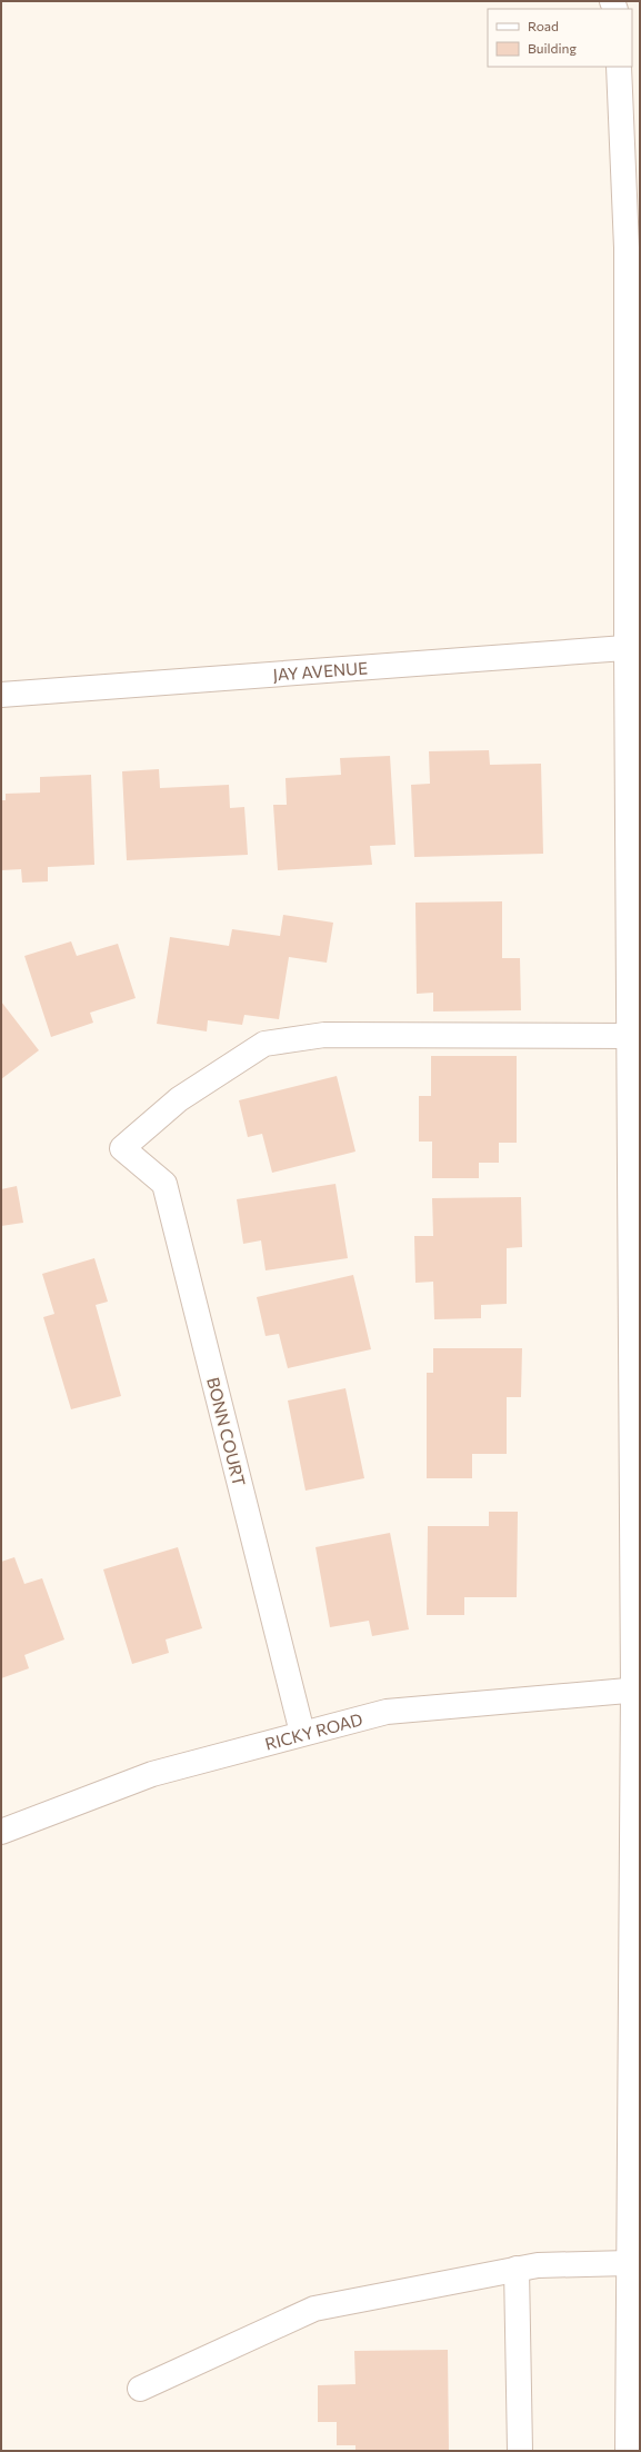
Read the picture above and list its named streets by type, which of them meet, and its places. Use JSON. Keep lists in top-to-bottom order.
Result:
{
  "streets": {
    "street": ["JAY AVENUE", "BONN COURT", "RICKY ROAD"]
  },
  "crossings": [
    ["BONN COURT", "RICKY ROAD"]
  ],
  "legend": ["Road", "Building"]
}
